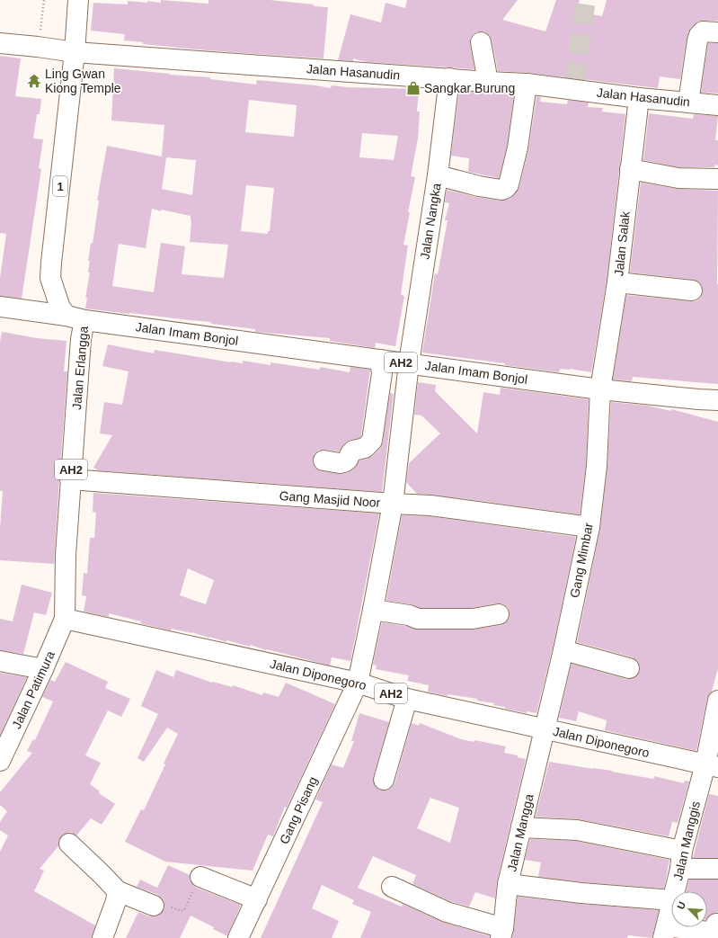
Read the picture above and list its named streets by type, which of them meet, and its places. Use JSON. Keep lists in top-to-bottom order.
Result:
{
  "streets": {
    "main road": [
      "Jalan Hasanudin",
      "1",
      "Jalan Nangka",
      "Jalan Salak",
      "Jalan Imam Bonjol",
      "AH2",
      "Jalan Erlangga",
      "Gang Masjid Noor",
      "Gang Mimbar",
      "Jalan Diponegoro",
      "Jalan Patimura",
      "Gang Pisang",
      "Jalan Mangga",
      "Jalan Manggis"
    ]
  },
  "crossings": [
    ["Jalan Hasanudin", "Jalan Nangka"],
    ["Jalan Hasanudin", "Jalan Salak"],
    ["Jalan Hasanudin", "Jalan Erlangga"],
    ["Jalan Nangka", "Jalan Imam Bonjol"],
    ["Jalan Nangka", "Gang Masjid Noor"],
    ["Jalan Nangka", "Gang Pisang"],
    ["Jalan Salak", "Jalan Imam Bonjol"],
    ["Jalan Salak", "Gang Mimbar"],
    ["Jalan Imam Bonjol", "Jalan Erlangga"],
    ["Jalan Imam Bonjol", "Gang Mimbar"],
    ["Jalan Erlangga", "Gang Masjid Noor"],
    ["Jalan Erlangga", "Jalan Diponegoro"],
    ["Jalan Erlangga", "Jalan Patimura"],
    ["Gang Masjid Noor", "Gang Mimbar"],
    ["Gang Masjid Noor", "Gang Pisang"],
    ["Gang Mimbar", "Jalan Diponegoro"],
    ["Gang Mimbar", "Jalan Mangga"],
    ["Jalan Diponegoro", "Jalan Patimura"],
    ["Jalan Diponegoro", "Gang Pisang"],
    ["Jalan Diponegoro", "Jalan Mangga"],
    ["Jalan Diponegoro", "Jalan Manggis"]
  ],
  "places": {
    "temple": ["Ling Gwan Kiong Temple"],
    "shop": ["Sangkar Burung"]
  },
  "north": "top left"
}
